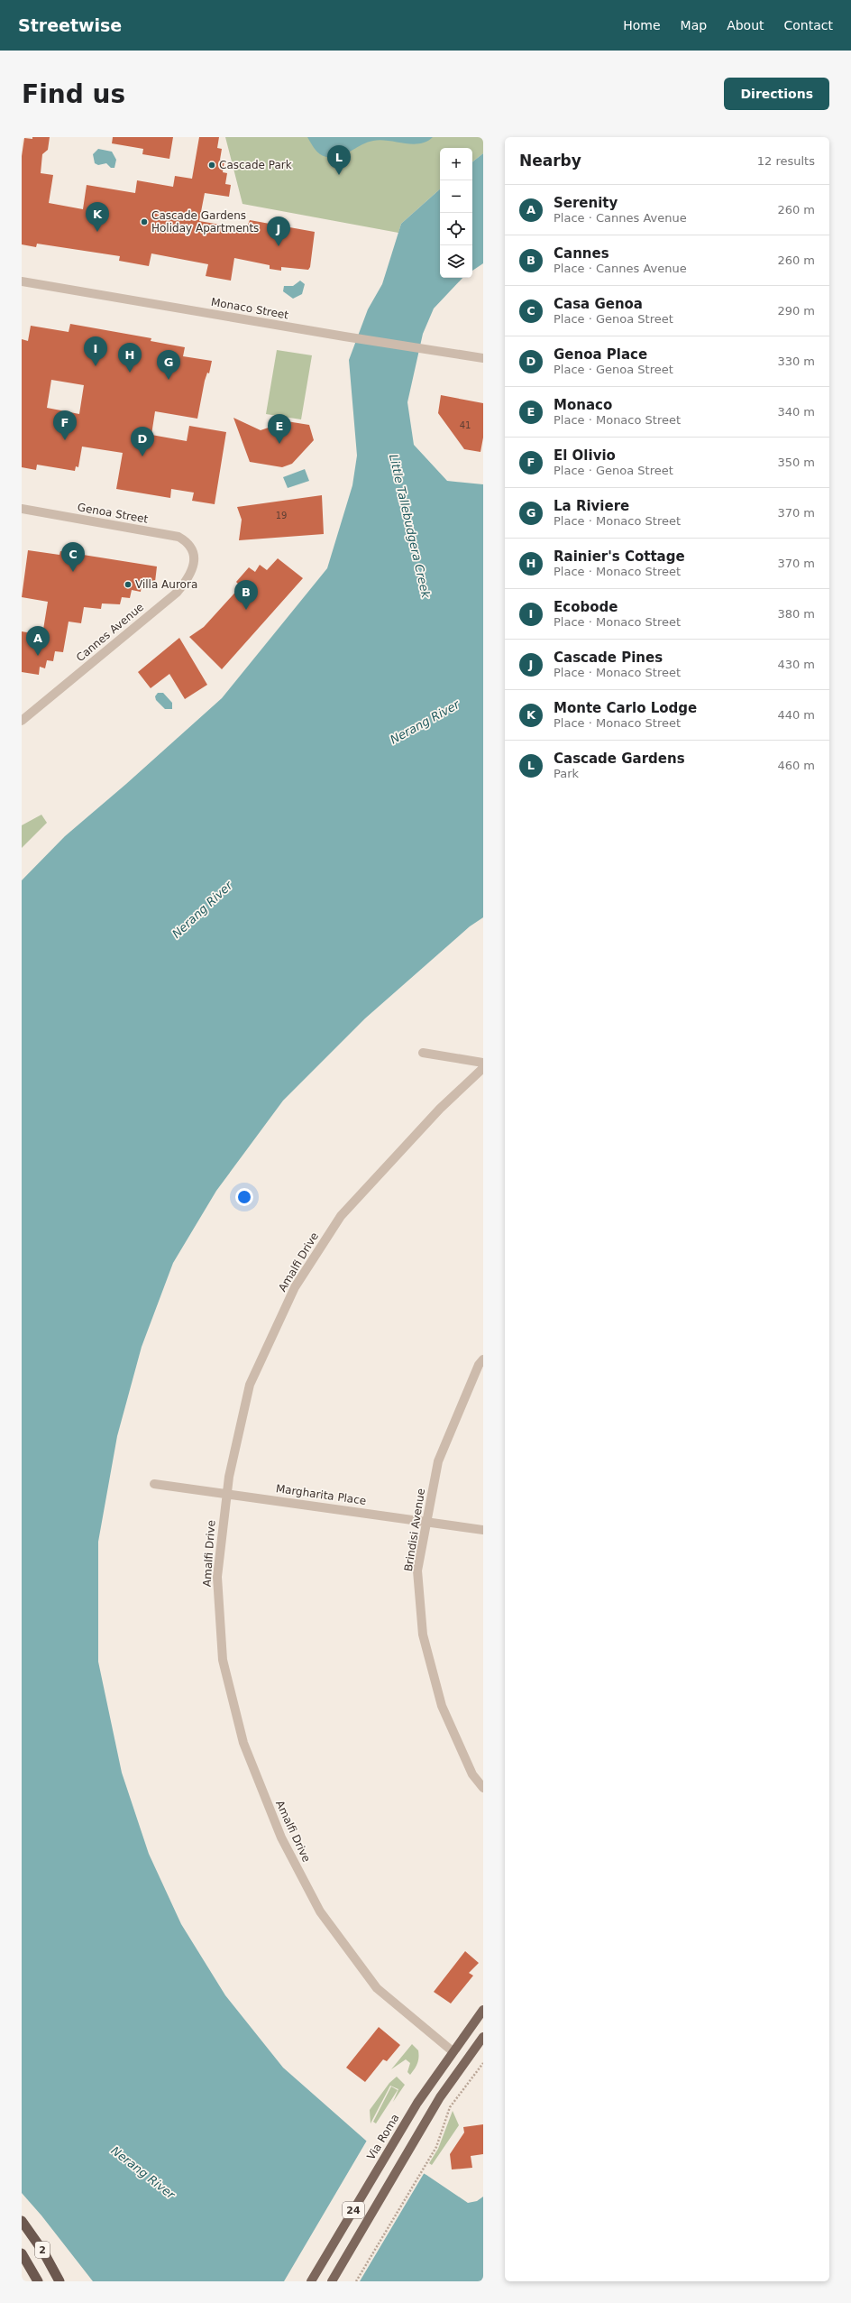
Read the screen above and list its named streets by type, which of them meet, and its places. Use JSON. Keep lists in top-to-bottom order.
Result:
{
  "streets": {
    "highway": ["2"],
    "main road": ["Via Roma", "24"],
    "street": [
      "Monaco Street",
      "Genoa Street",
      "Cannes Avenue",
      "Amalfi Drive",
      "Margharita Place",
      "Brindisi Avenue"
    ]
  },
  "crossings": [
    ["Genoa Street", "Cannes Avenue"],
    ["Amalfi Drive", "Margharita Place"],
    ["Amalfi Drive", "Via Roma"],
    ["Margharita Place", "Brindisi Avenue"]
  ],
  "water": ["Little Tallebudgera Creek", "Nerang River"],
  "places": ["Cascade Park", "Cascade Gardens Holiday Apartments", "Villa Aurora"],
  "house_numbers": ["41", "19"],
  "page": {
    "header": "Streetwise",
    "nav": [
      "Home",
      "Map",
      "About",
      "Contact"
    ],
    "buttons": "Directions",
    "title": "Find us",
    "heading": ["Nearby", "12 results"],
    "pins": [
      "L",
      "K",
      "J",
      "I",
      "H",
      "G",
      "F",
      "E",
      "D",
      "C",
      "B",
      "A"
    ],
    "map_buttons": ["+", "−"],
    "list": [
      {
        "mark": "A",
        "name": "Serenity",
        "note": "Place · Cannes Avenue",
        "value": "260 m"
      },
      {
        "mark": "B",
        "name": "Cannes",
        "note": "Place · Cannes Avenue",
        "value": "260 m"
      },
      {
        "mark": "C",
        "name": "Casa Genoa",
        "note": "Place · Genoa Street",
        "value": "290 m"
      },
      {
        "mark": "D",
        "name": "Genoa Place",
        "note": "Place · Genoa Street",
        "value": "330 m"
      },
      {
        "mark": "E",
        "name": "Monaco",
        "note": "Place · Monaco Street",
        "value": "340 m"
      },
      {
        "mark": "F",
        "name": "El Olivio",
        "note": "Place · Genoa Street",
        "value": "350 m"
      },
      {
        "mark": "G",
        "name": "La Riviere",
        "note": "Place · Monaco Street",
        "value": "370 m"
      },
      {
        "mark": "H",
        "name": "Rainier's Cottage",
        "note": "Place · Monaco Street",
        "value": "370 m"
      },
      {
        "mark": "I",
        "name": "Ecobode",
        "note": "Place · Monaco Street",
        "value": "380 m"
      },
      {
        "mark": "J",
        "name": "Cascade Pines",
        "note": "Place · Monaco Street",
        "value": "430 m"
      },
      {
        "mark": "K",
        "name": "Monte Carlo Lodge",
        "note": "Place · Monaco Street",
        "value": "440 m"
      },
      {
        "mark": "L",
        "name": "Cascade Gardens",
        "note": "Park",
        "value": "460 m"
      }
    ]
  }
}
